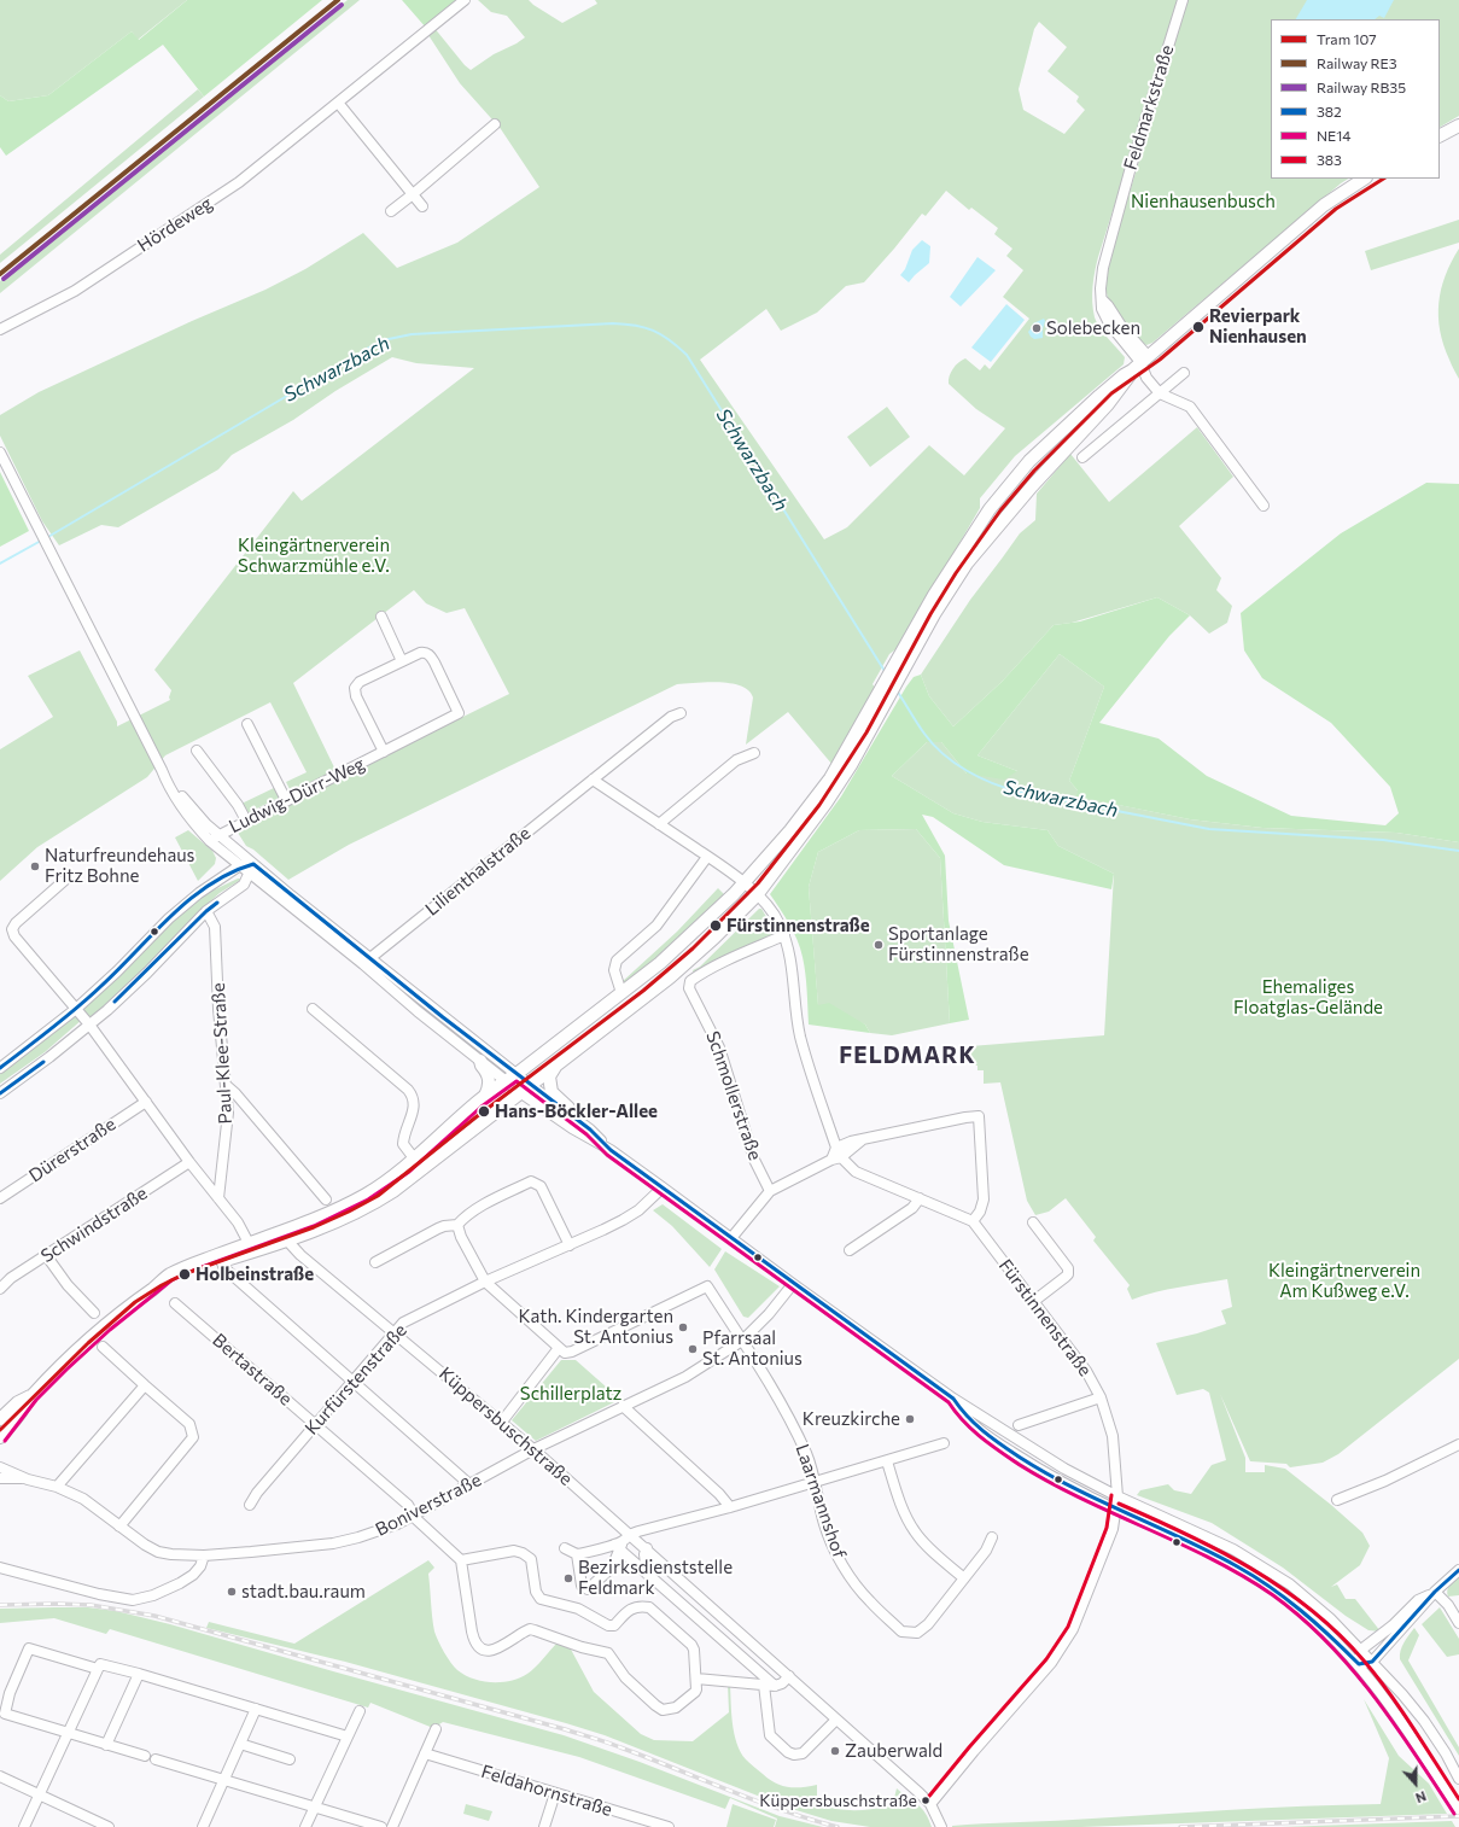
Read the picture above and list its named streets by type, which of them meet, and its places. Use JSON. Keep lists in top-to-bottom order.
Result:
{
  "streets": {
    "street": [
      "Feldmarkstraße",
      "Hördeweg",
      "Ludwig-Dürr-Weg",
      "Lilienthalstraße",
      "Paul-Klee-Straße",
      "Schmollerstraße",
      "Dürerstraße",
      "Schwindstraße",
      "Fürstinnenstraße",
      "Bertastraße",
      "Kurfürstenstraße",
      "Küppersbuschstraße",
      "Laarmannshof",
      "Boniverstraße",
      "Feldahornstraße"
    ]
  },
  "crossings": [
    ["Schmollerstraße", "Fürstinnenstraße"],
    ["Fürstinnenstraße", "Küppersbuschstraße"],
    ["Bertastraße", "Kurfürstenstraße"],
    ["Bertastraße", "Boniverstraße"],
    ["Kurfürstenstraße", "Küppersbuschstraße"],
    ["Küppersbuschstraße", "Boniverstraße"],
    ["Laarmannshof", "Boniverstraße"]
  ],
  "districts": ["FELDMARK"],
  "water": ["Schwarzbach"],
  "parks": [
    "Nienhausenbusch",
    "Kleingärtnerverein Schwarzmühle e.V.",
    "Ehemaliges Floatglas-Gelände",
    "Kleingärtnerverein Am Kußweg e.V.",
    "Schillerplatz"
  ],
  "places": [
    "Revierpark Nienhausen",
    "Solebecken",
    "Naturfreundehaus Fritz Bohne",
    "Fürstinnenstraße",
    "Sportanlage Fürstinnenstraße",
    "Hans-Böckler-Allee",
    "Holbeinstraße",
    "Kath. Kindergarten St. Antonius",
    "Pfarrsaal St. Antonius",
    "Kreuzkirche",
    "Bezirksdienststelle Feldmark",
    "stadt.bau.raum",
    "Zauberwald",
    "Küppersbuschstraße"
  ],
  "lines": [
    "rail line RE3",
    "rail line RB35",
    "tram line 107",
    "transit line 382",
    "transit line NE14",
    "transit line 383"
  ],
  "legend": [
    "Tram 107",
    "Railway RE3",
    "Railway RB35",
    "382",
    "NE14",
    "383"
  ],
  "north": "bottom"
}
